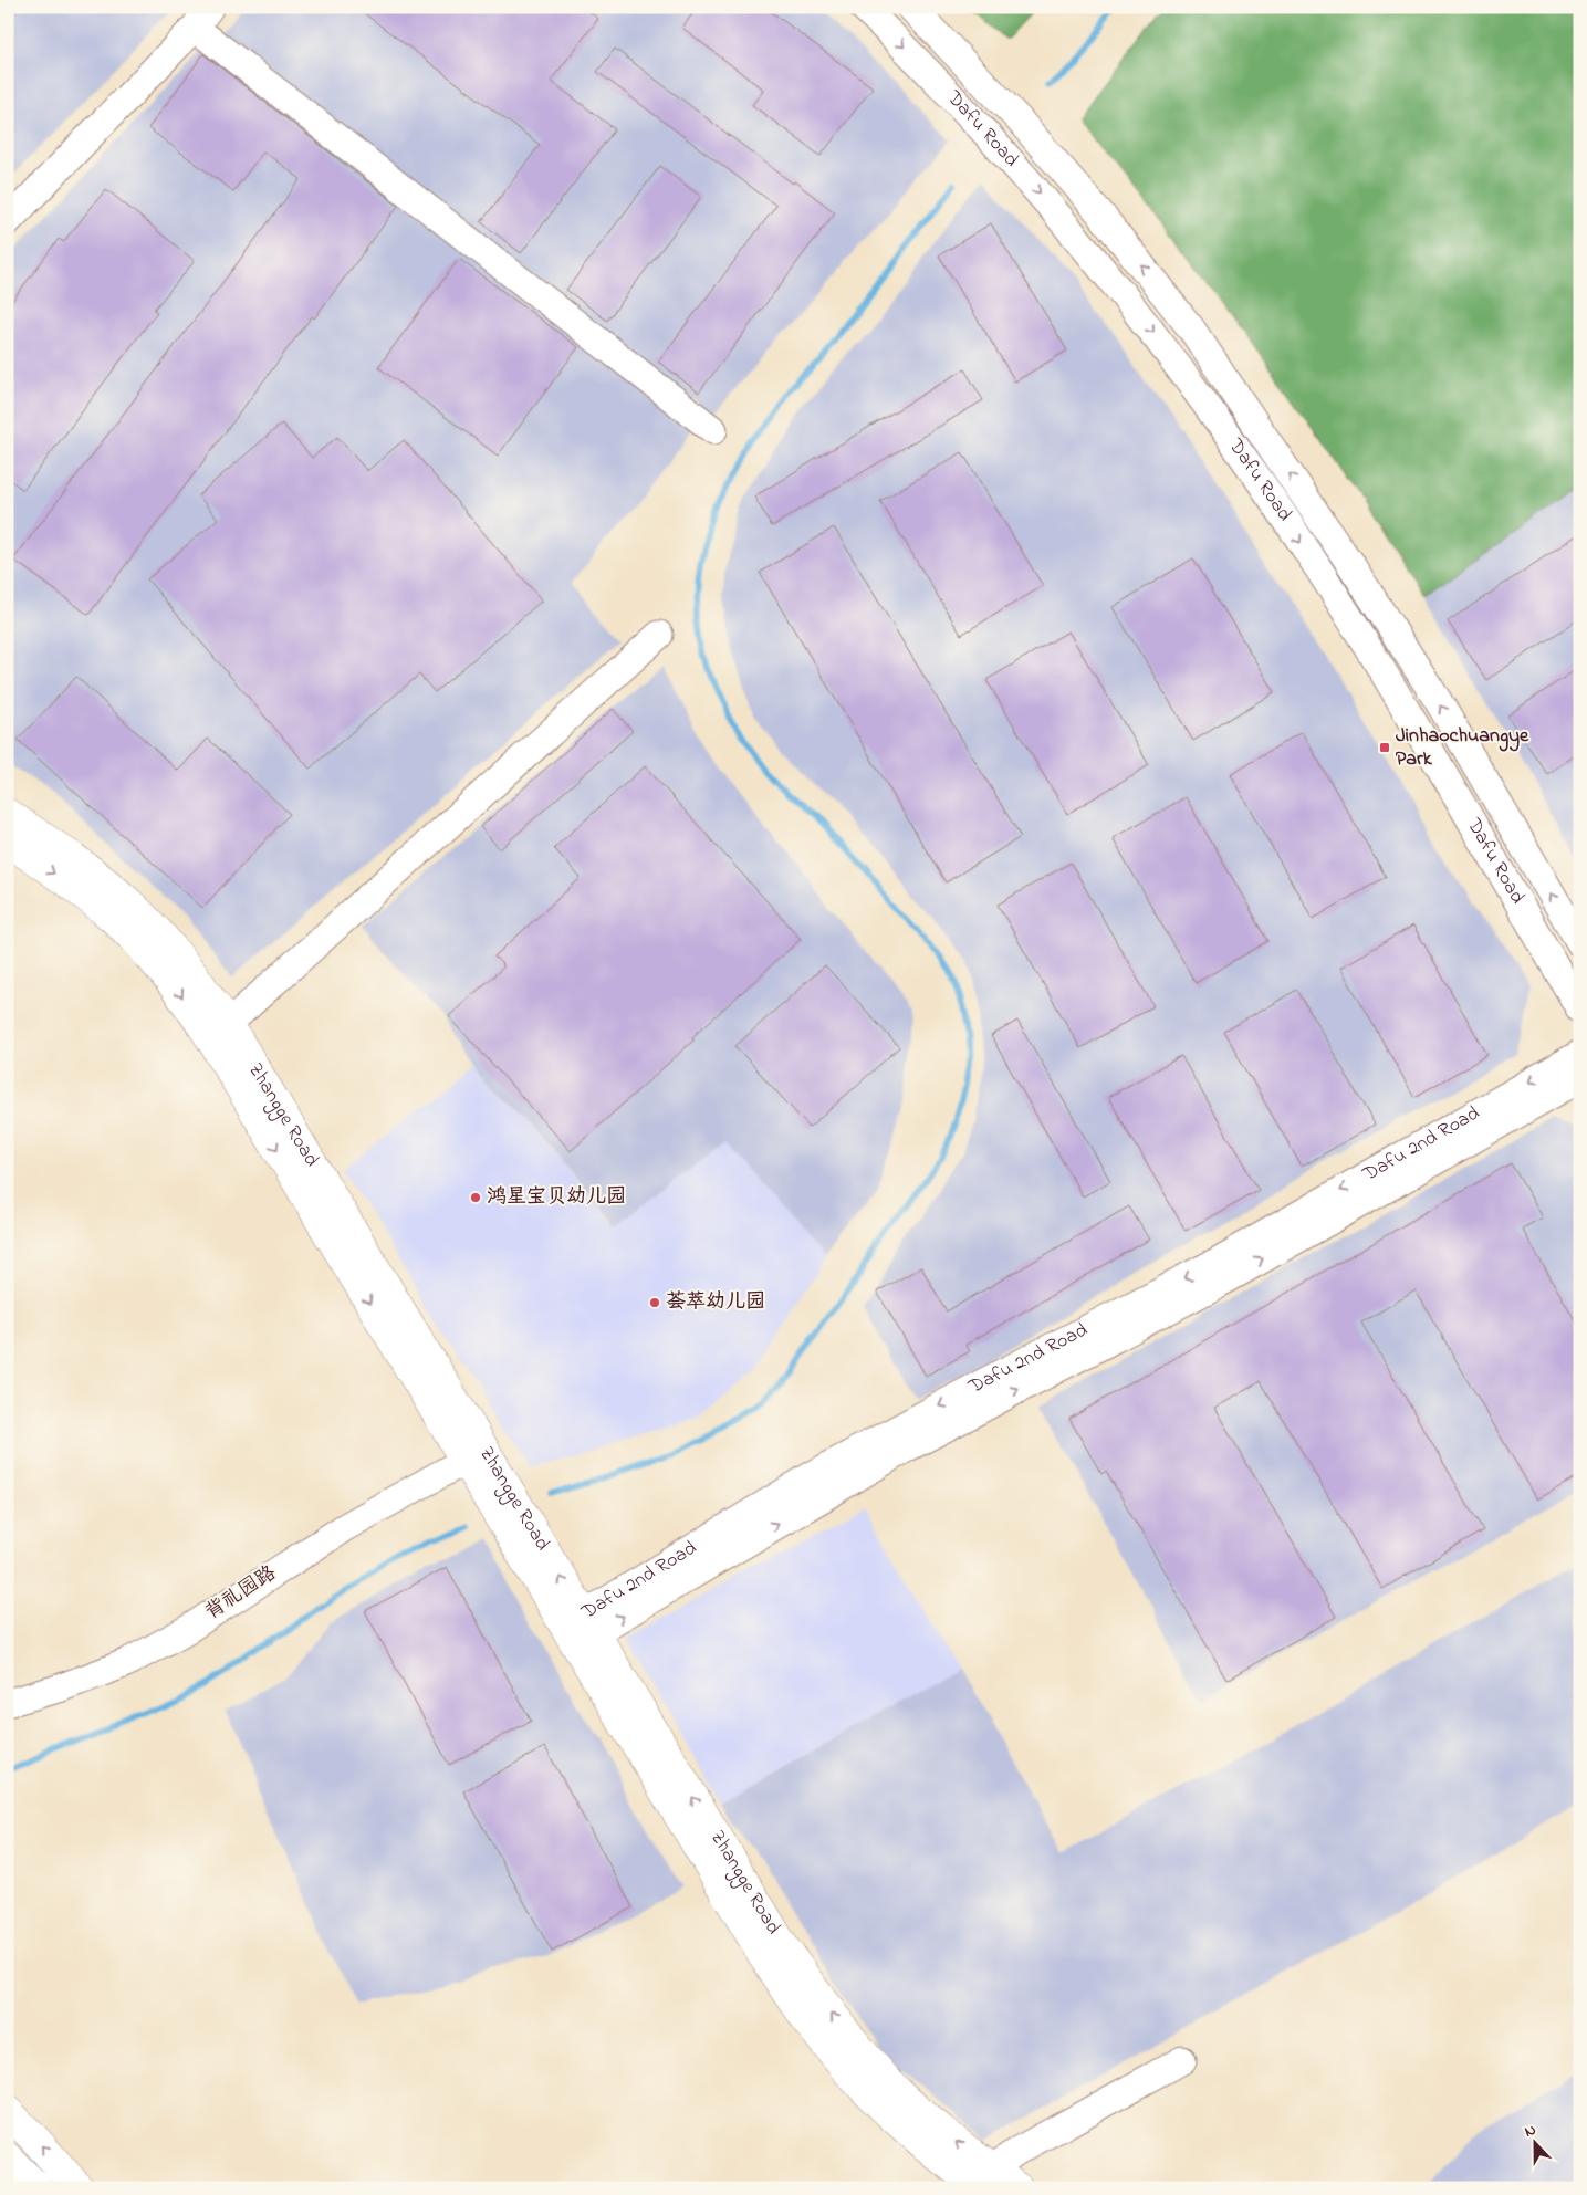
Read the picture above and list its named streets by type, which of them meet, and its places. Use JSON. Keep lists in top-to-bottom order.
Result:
{
  "streets": {
    "main road": ["Zhangge Road"],
    "street": ["Dafu Road", "Dafu 2nd Road", "背礼园路"]
  },
  "crossings": [
    ["Zhangge Road", "Dafu 2nd Road"],
    ["Zhangge Road", "背礼园路"]
  ],
  "places": {
    "transit": ["Jinhaochuangye Park"],
    "other": ["鸿星宝贝幼儿园", "荟萃幼儿园"]
  },
  "north": "top"
}
